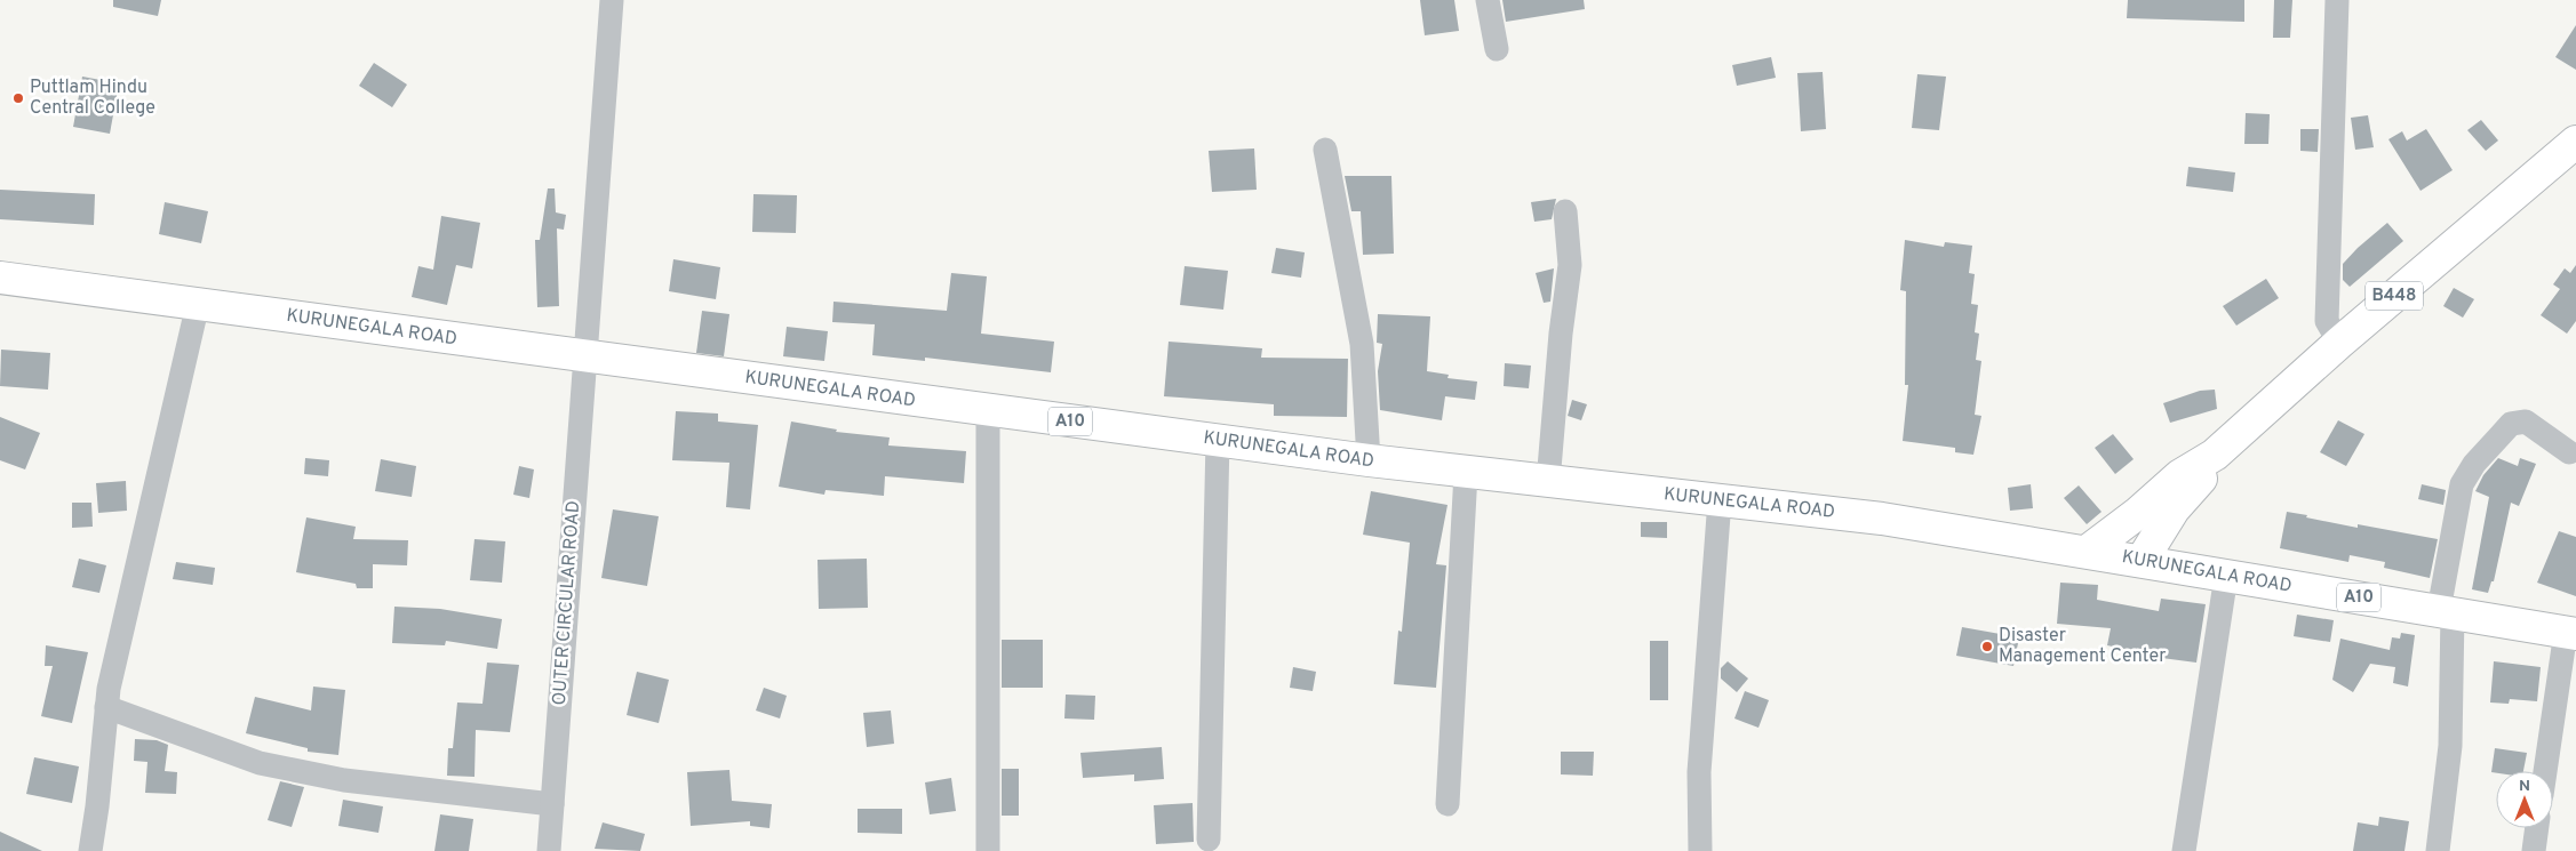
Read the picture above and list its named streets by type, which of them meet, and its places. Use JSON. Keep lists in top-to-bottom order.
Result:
{
  "streets": {
    "main road": ["B448", "KURUNEGALA ROAD", "A10"],
    "street": ["OUTER CIRCULAR ROAD"]
  },
  "crossings": [
    ["B448", "KURUNEGALA ROAD"],
    ["KURUNEGALA ROAD", "OUTER CIRCULAR ROAD"]
  ],
  "places": ["Puttlam Hindu Central College", "Disaster Management Center"],
  "north": "top"
}
